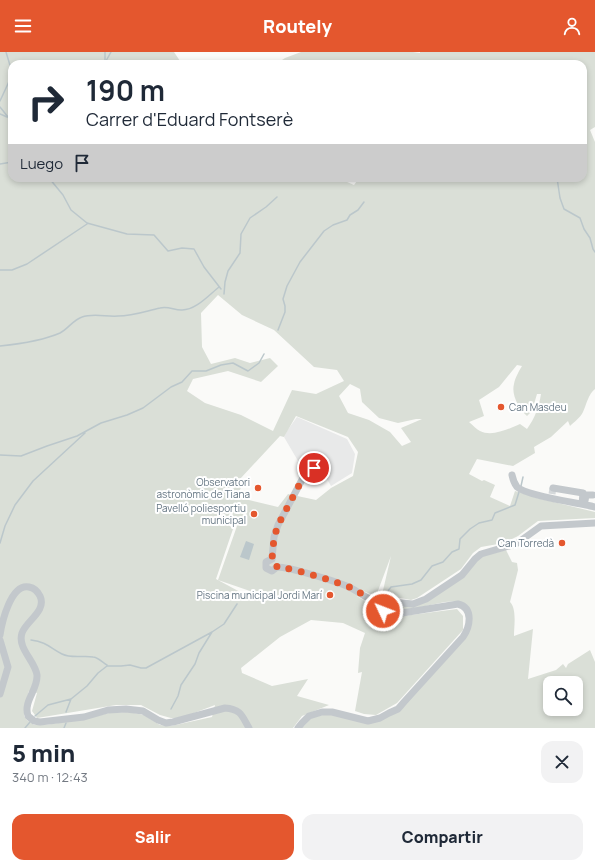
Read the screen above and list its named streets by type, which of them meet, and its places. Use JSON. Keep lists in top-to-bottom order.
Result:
{
  "places": [
    "Can Masdeu",
    "Observatori astronòmic de Tiana",
    "Pavelló poliesportiu municipal",
    "Can Torredà",
    "Piscina municipal Jordi Marí"
  ],
  "page": {
    "header": "Routely",
    "turn": ["190 m", "Carrer d'Eduard Fontserè"],
    "then": "Luego",
    "heading": ["5 min", "340 m · 12:43"],
    "buttons": ["Salir", "Compartir"]
  }
}
